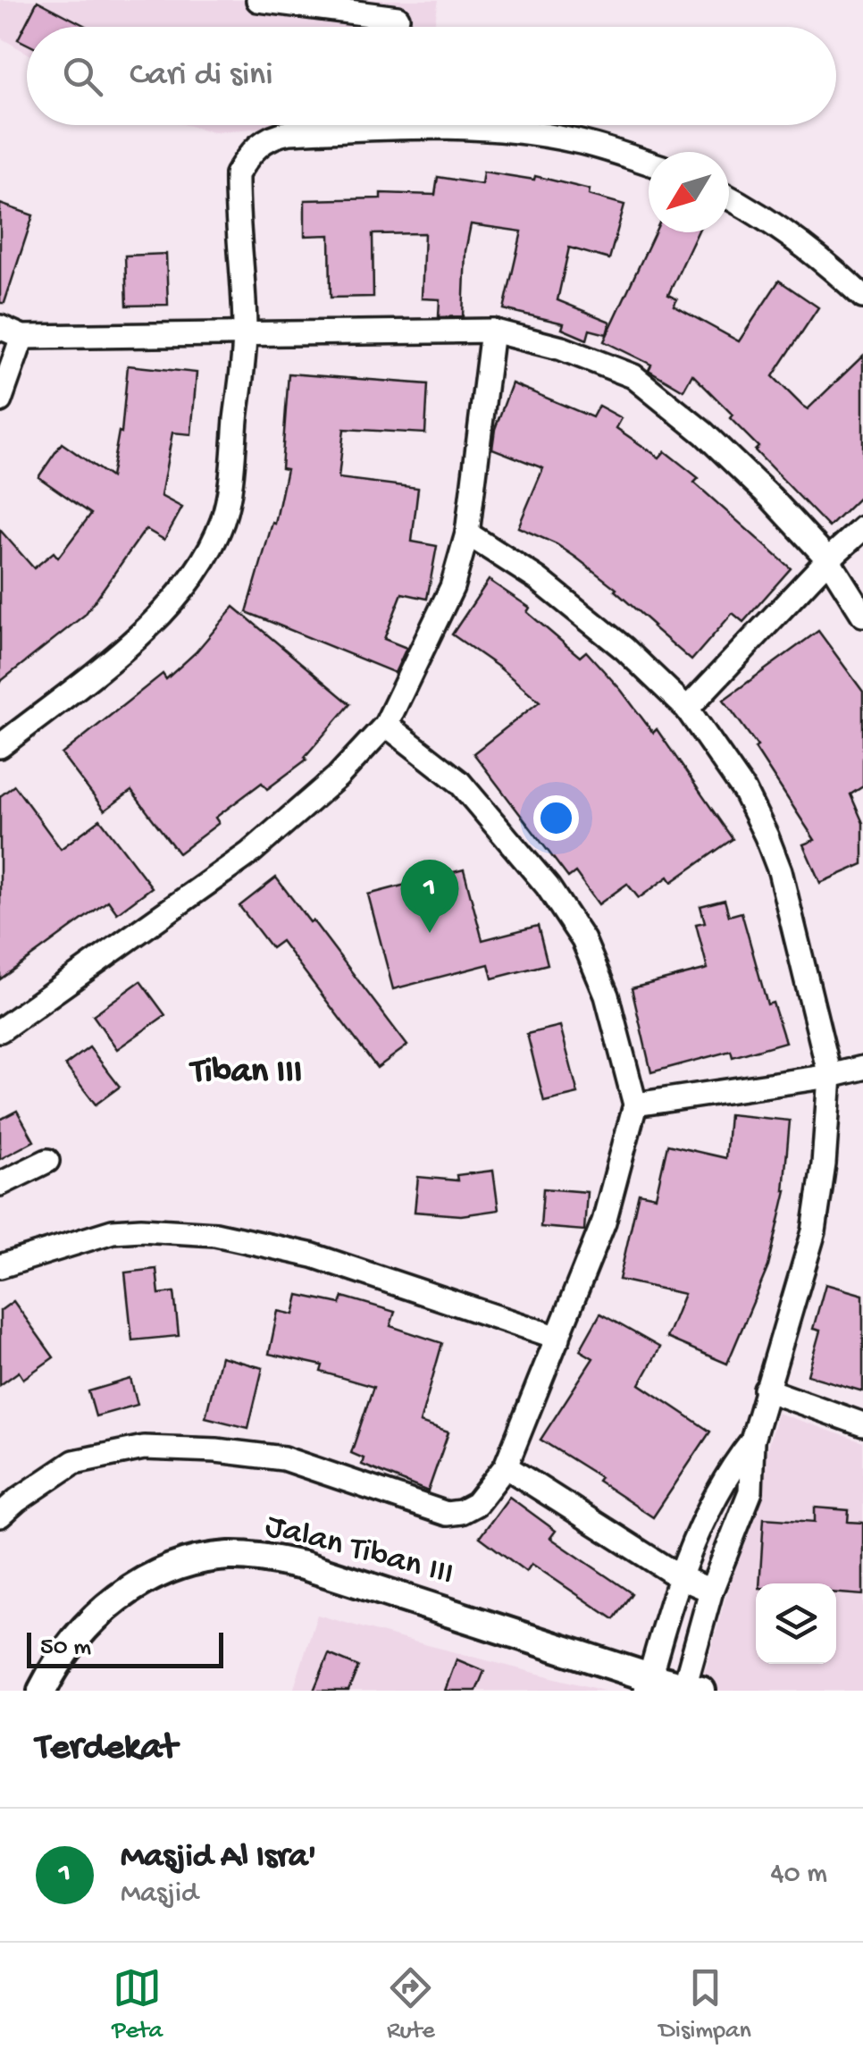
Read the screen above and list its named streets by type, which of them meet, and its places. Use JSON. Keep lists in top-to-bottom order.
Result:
{
  "streets": {
    "street": ["Jalan Tiban III"]
  },
  "districts": ["Tiban III"],
  "scale_bar": "50 m",
  "north": "bottom left",
  "page": {
    "search": "Cari di sini",
    "pins": "1",
    "scale": "50 m",
    "heading": "Terdekat",
    "list": [
      {
        "mark": "1",
        "name": "Masjid Al Isra'",
        "note": "Masjid",
        "value": "40 m"
      }
    ],
    "nav": ["Peta", "Rute", "Disimpan"]
  }
}
